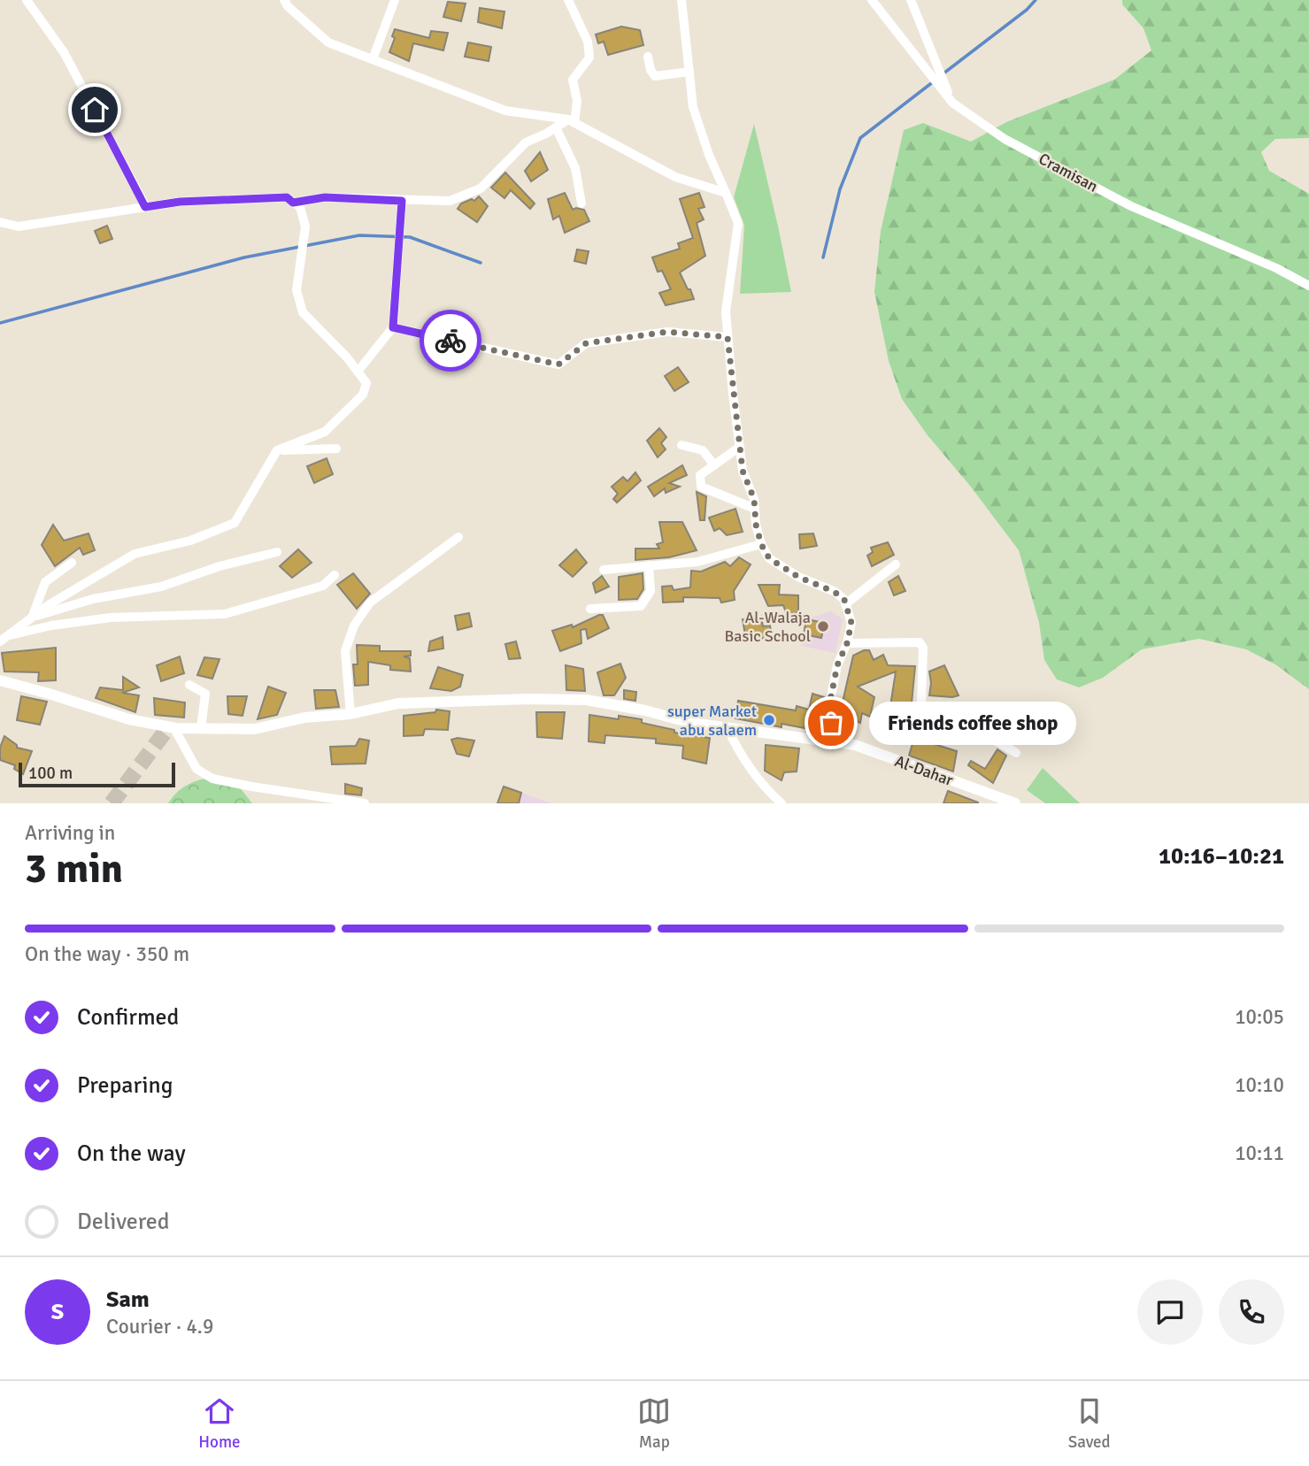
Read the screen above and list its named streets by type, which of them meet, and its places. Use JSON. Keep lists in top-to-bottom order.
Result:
{
  "streets": {
    "street": ["Cramisan", "Al-Dahar"]
  },
  "places": ["Al-Walaja Basic School", "super Market abu salaem", "Friends coffee shop"],
  "scale_bar": "100 m",
  "page": {
    "bubble": "Friends coffee shop",
    "scale": "100 m",
    "heading": ["3 min", "Arriving in", "10:16–10:21"],
    "panel": ["Sam", "Courier · 4.9"],
    "bar": "On the way · 350 m",
    "list": [
      ["Confirmed", "10:05"],
      ["Preparing", "10:10"],
      ["On the way", "10:11"],
      "Delivered"
    ],
    "round": "S",
    "tabs": ["Home", "Map", "Saved"]
  }
}
